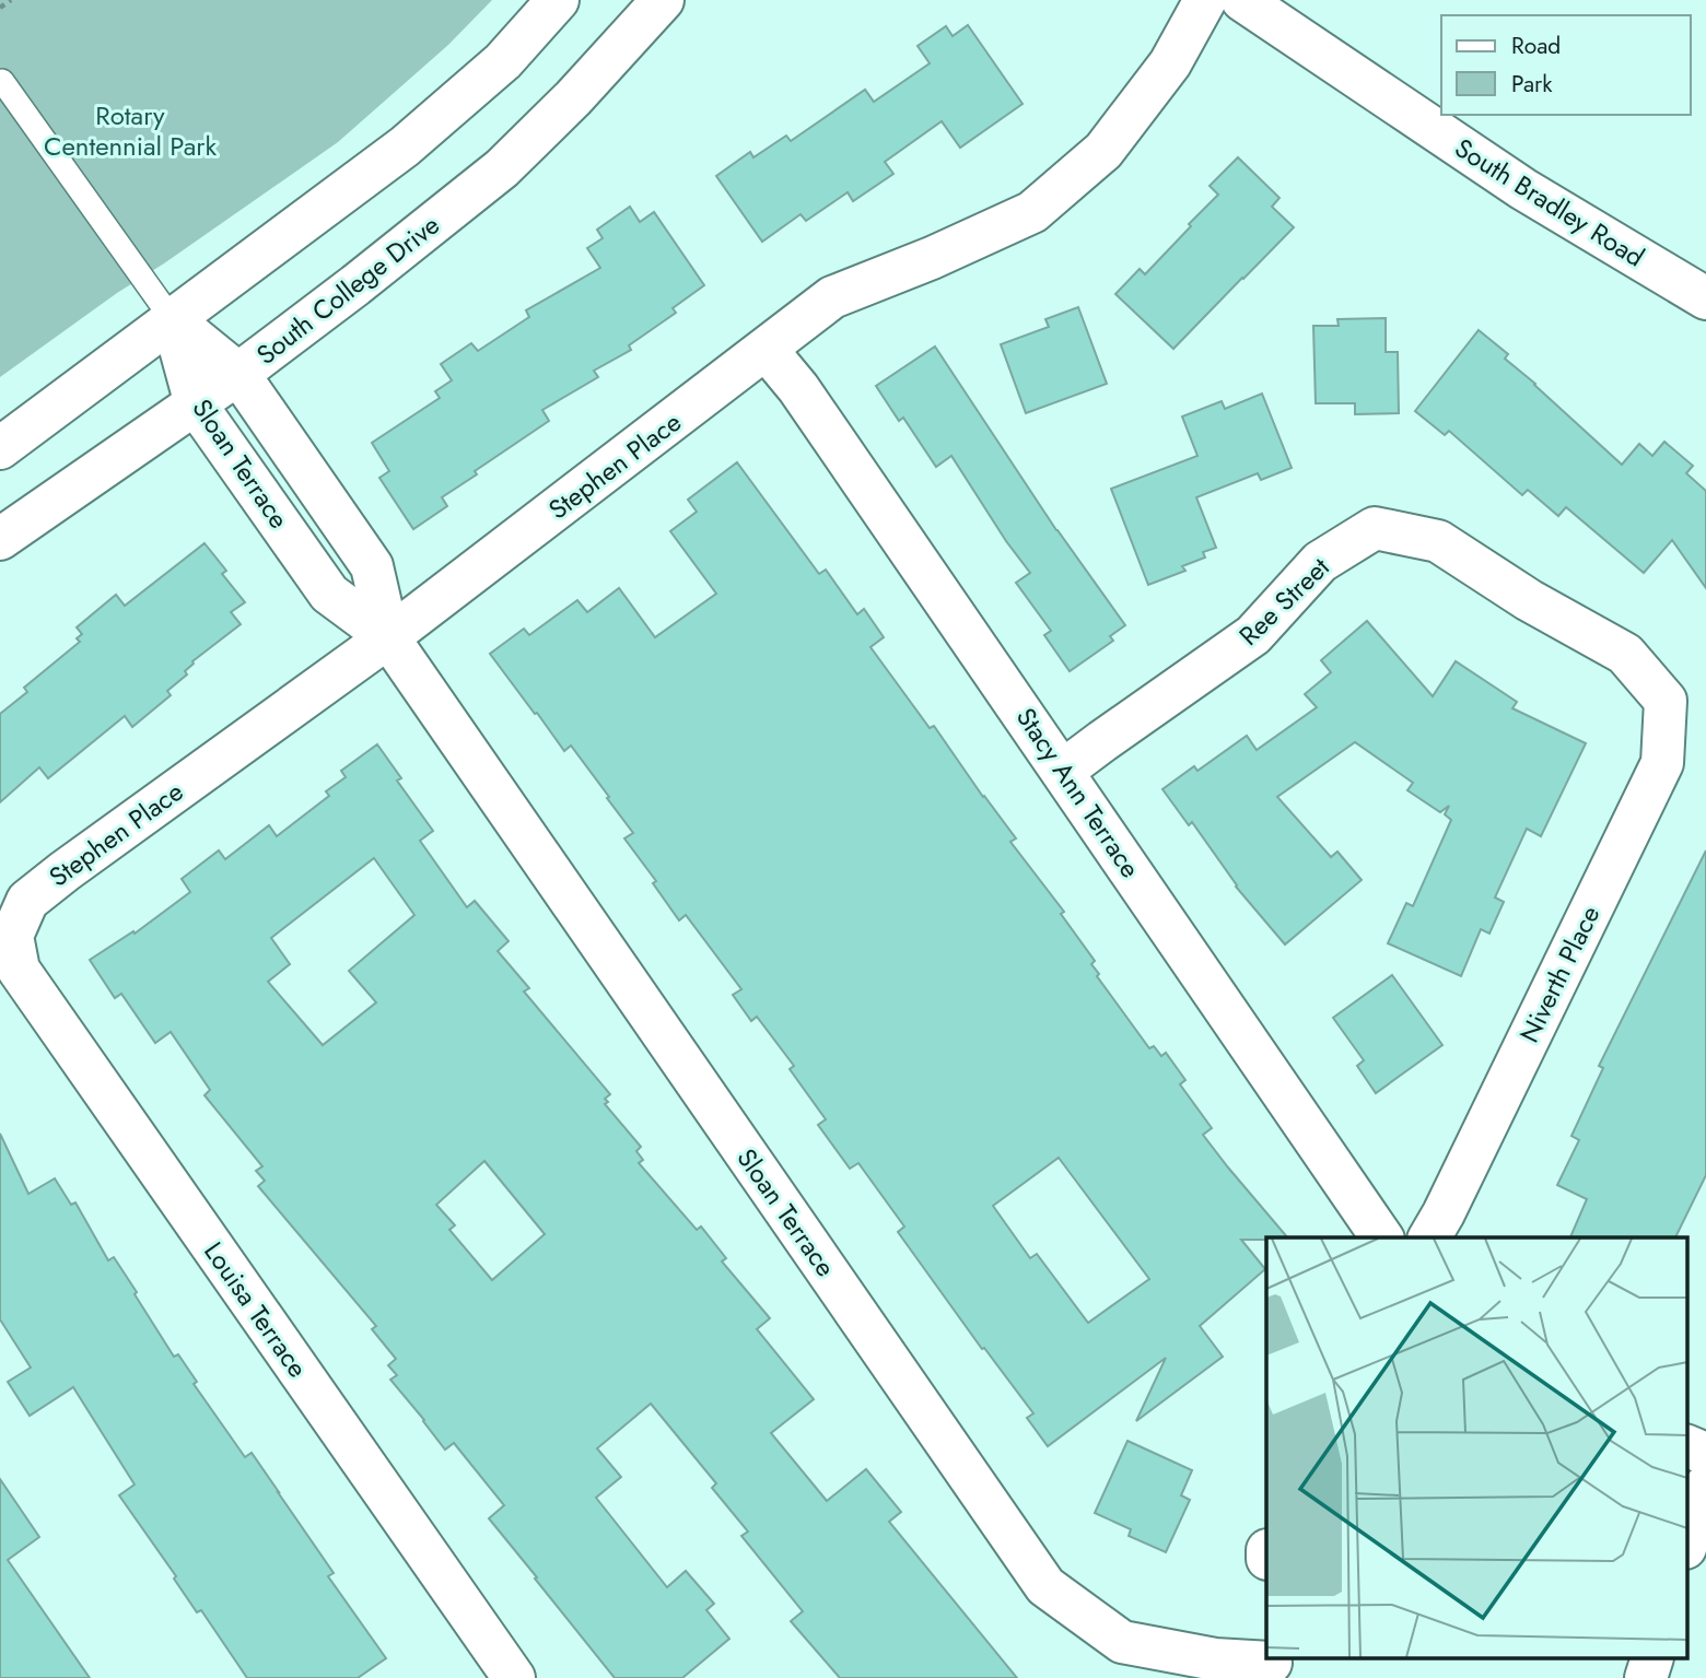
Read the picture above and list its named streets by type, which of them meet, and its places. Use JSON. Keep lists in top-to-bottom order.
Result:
{
  "streets": {
    "street": [
      "South Bradley Road",
      "South College Drive",
      "Sloan Terrace",
      "Stephen Place",
      "Ree Street",
      "Stacy Ann Terrace",
      "Niverth Place",
      "Louisa Terrace"
    ]
  },
  "crossings": [
    ["South College Drive", "Sloan Terrace"],
    ["Sloan Terrace", "Stephen Place"],
    ["Stephen Place", "Stacy Ann Terrace"],
    ["Stephen Place", "Louisa Terrace"],
    ["Ree Street", "Stacy Ann Terrace"],
    ["Ree Street", "Niverth Place"]
  ],
  "parks": ["Rotary Centennial Park"],
  "legend": ["Road", "Park"]
}
